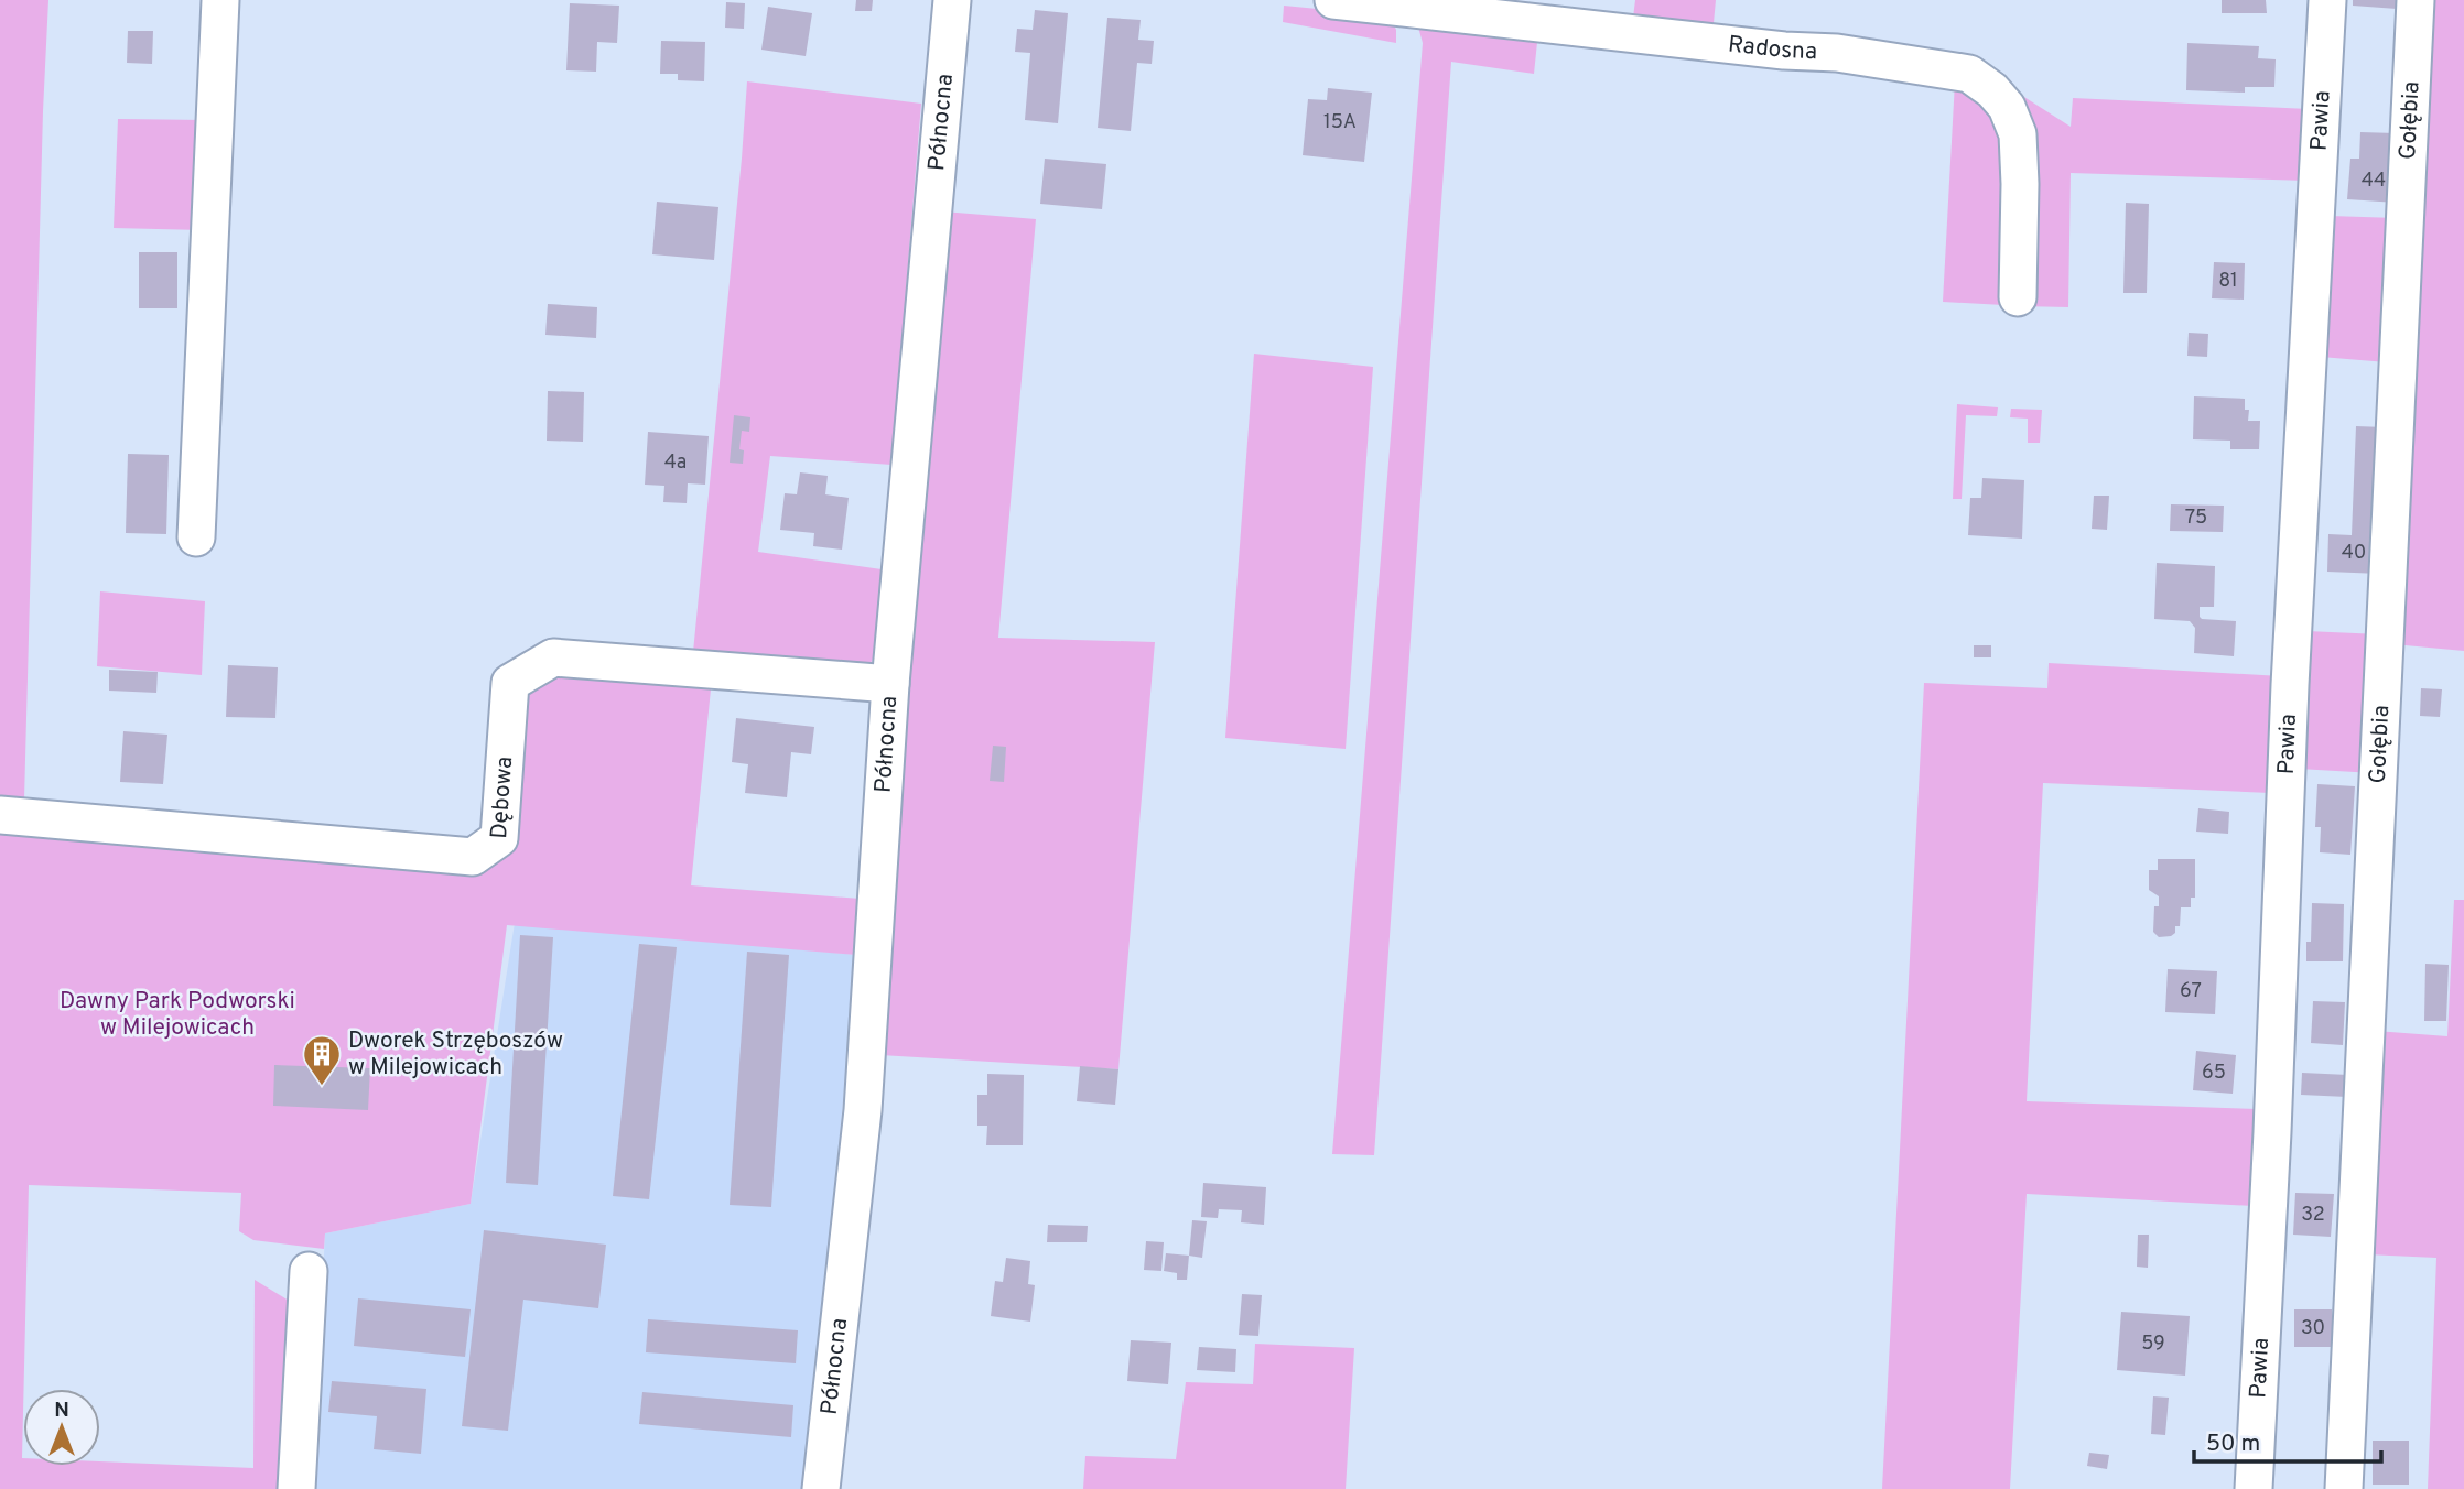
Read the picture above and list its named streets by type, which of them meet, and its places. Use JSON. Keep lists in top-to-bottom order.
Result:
{
  "streets": {
    "street": [
      "Radosna",
      "Pawia",
      "Gołębia",
      "Północna",
      "Dębowa"
    ]
  },
  "crossings": [
    ["Północna", "Dębowa"]
  ],
  "parks": ["Dawny Park Podworski w Milejowicach"],
  "places": {
    "building": ["Dworek Strzęboszów w Milejowicach"]
  },
  "house_numbers": [
    "15A",
    "44",
    "81",
    "4a",
    "75",
    "40",
    "67",
    "65",
    "32",
    "30",
    "59"
  ],
  "scale_bar": "50 m",
  "north": "top"
}
